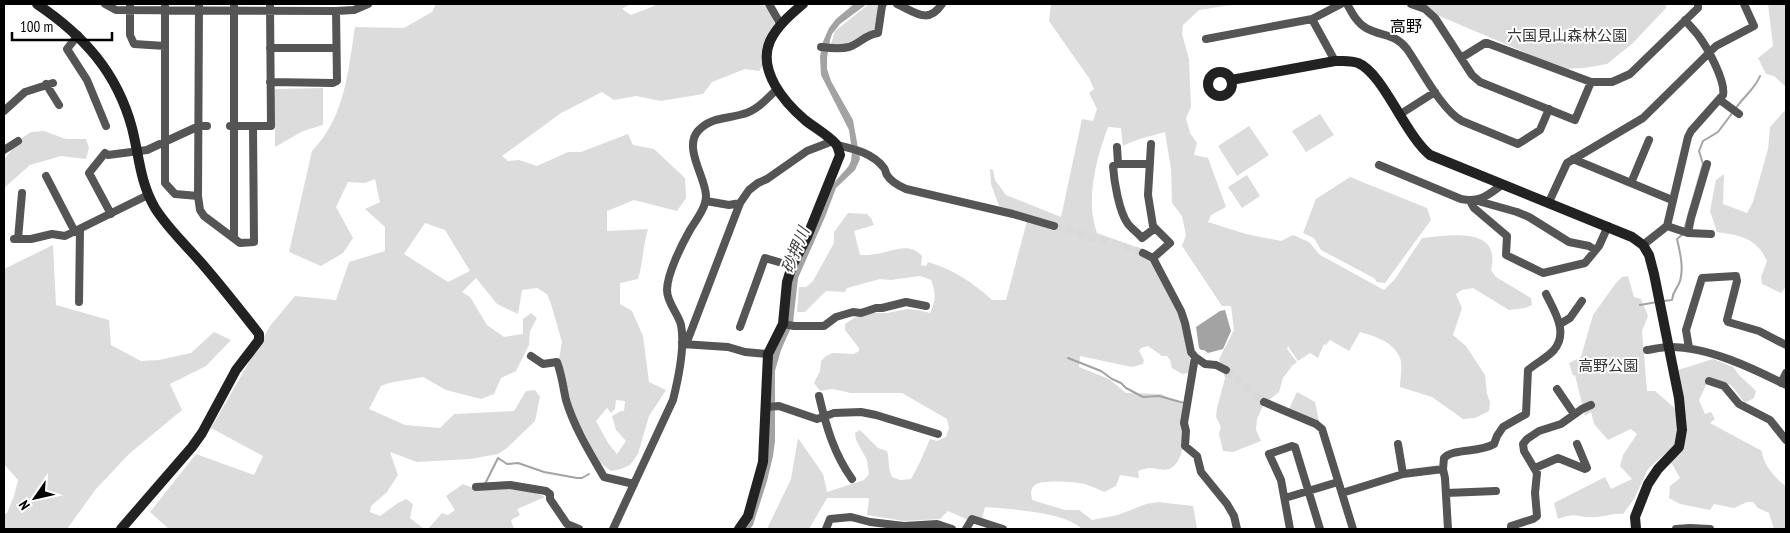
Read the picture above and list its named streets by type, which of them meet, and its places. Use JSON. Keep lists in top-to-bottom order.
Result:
{
  "districts": ["高野"],
  "water": ["砂押川"],
  "parks": ["六国見山森林公園", "高野公園"],
  "scale_bar": "100 m",
  "north": "bottom left"
}
